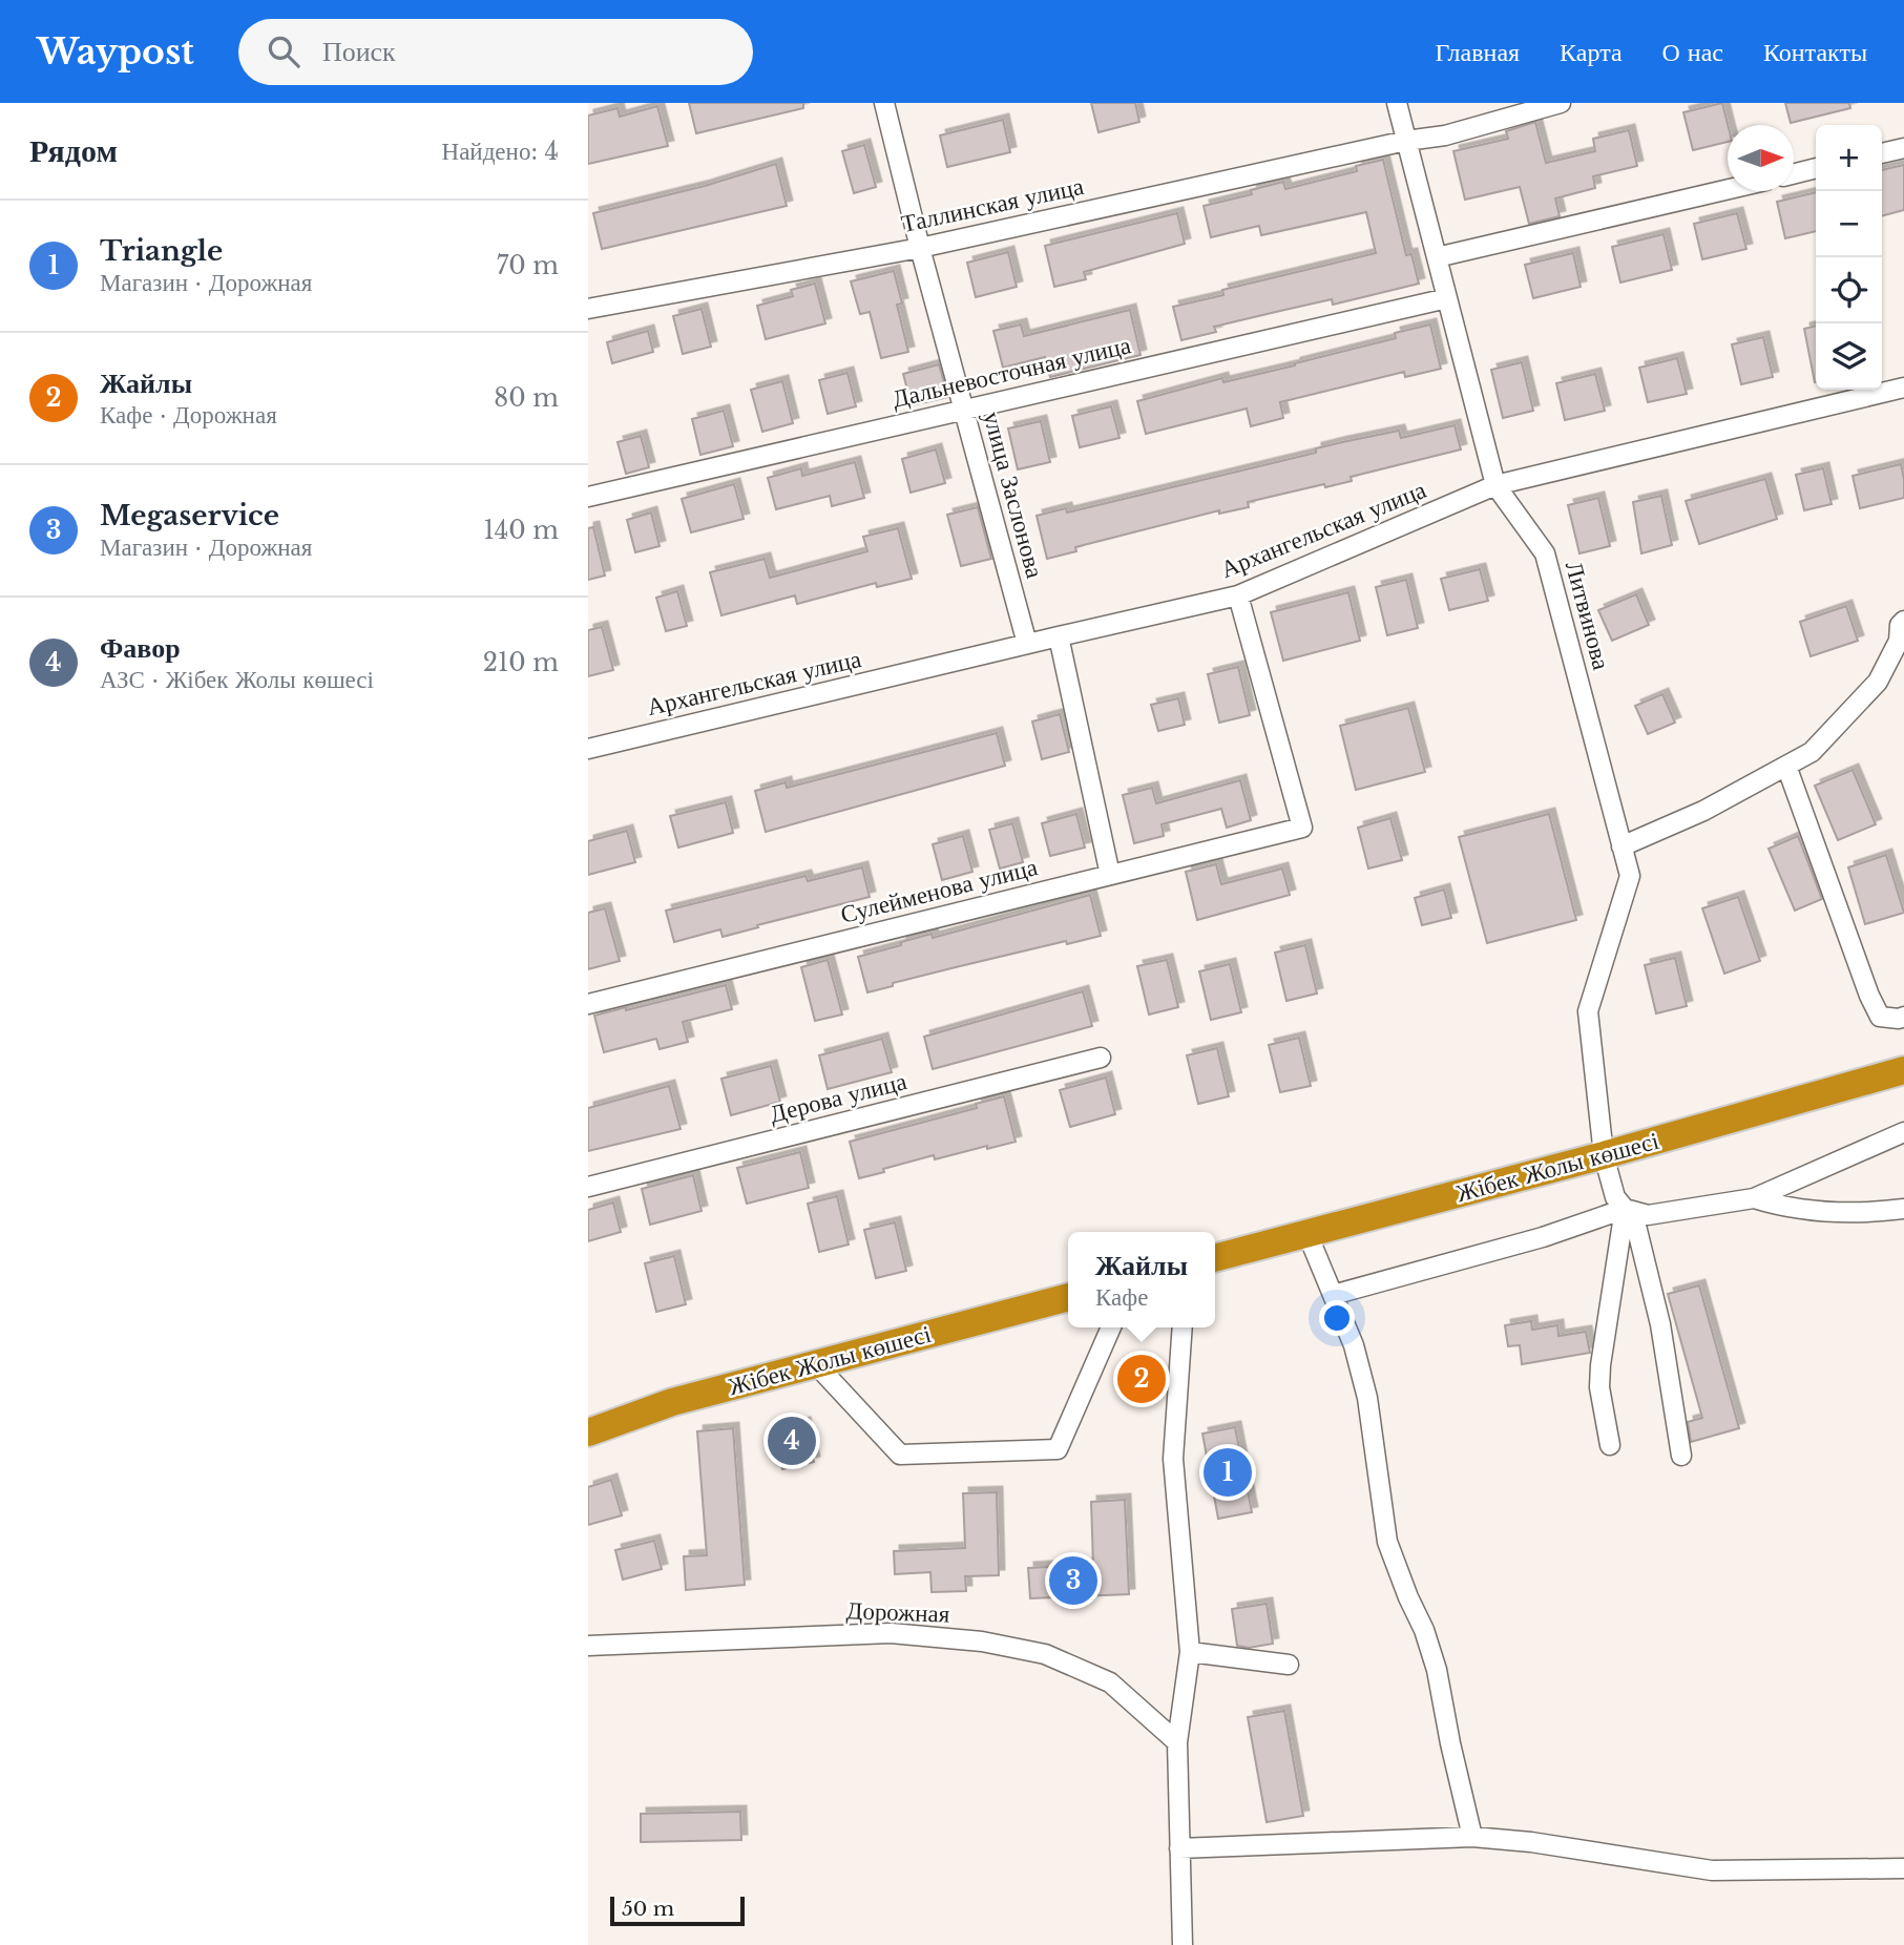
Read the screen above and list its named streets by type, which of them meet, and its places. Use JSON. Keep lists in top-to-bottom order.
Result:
{
  "streets": {
    "highway": ["Жібек Жолы көшесі"],
    "street": [
      "Таллинская улица",
      "Дальневосточная улица",
      "улица Заслонова",
      "Архангельская улица",
      "Литвинова",
      "Сулейменова улица",
      "Дерова улица",
      "Дорожная"
    ]
  },
  "crossings": [
    ["Таллинская улица", "улица Заслонова"],
    ["Таллинская улица", "Литвинова"],
    ["Дальневосточная улица", "улица Заслонова"],
    ["Дальневосточная улица", "Литвинова"],
    ["улица Заслонова", "Архангельская улица"],
    ["Архангельская улица", "Литвинова"],
    ["Архангельская улица", "Сулейменова улица"],
    ["Литвинова", "Жібек Жолы көшесі"]
  ],
  "scale_bar": "50 m",
  "north": "right",
  "page": {
    "header": "Waypost",
    "search": "Поиск",
    "nav": [
      "Главная",
      "Карта",
      "О нас",
      "Контакты"
    ],
    "heading": ["Рядом", "Найдено: 4"],
    "map_buttons": ["+", "−"],
    "list": [
      {
        "mark": "1",
        "name": "Triangle",
        "note": "Магазин · Дорожная",
        "value": "70 m"
      },
      {
        "mark": "2",
        "name": "Жайлы",
        "note": "Кафе · Дорожная",
        "value": "80 m"
      },
      {
        "mark": "3",
        "name": "Megaservice",
        "note": "Магазин · Дорожная",
        "value": "140 m"
      },
      {
        "mark": "4",
        "name": "Фавор",
        "note": "АЗС · Жібек Жолы көшесі",
        "value": "210 m"
      }
    ],
    "popup": ["Жайлы", "Кафе"],
    "pins": [
      "2",
      "4",
      "1",
      "3"
    ],
    "scale": "50 m"
  }
}
